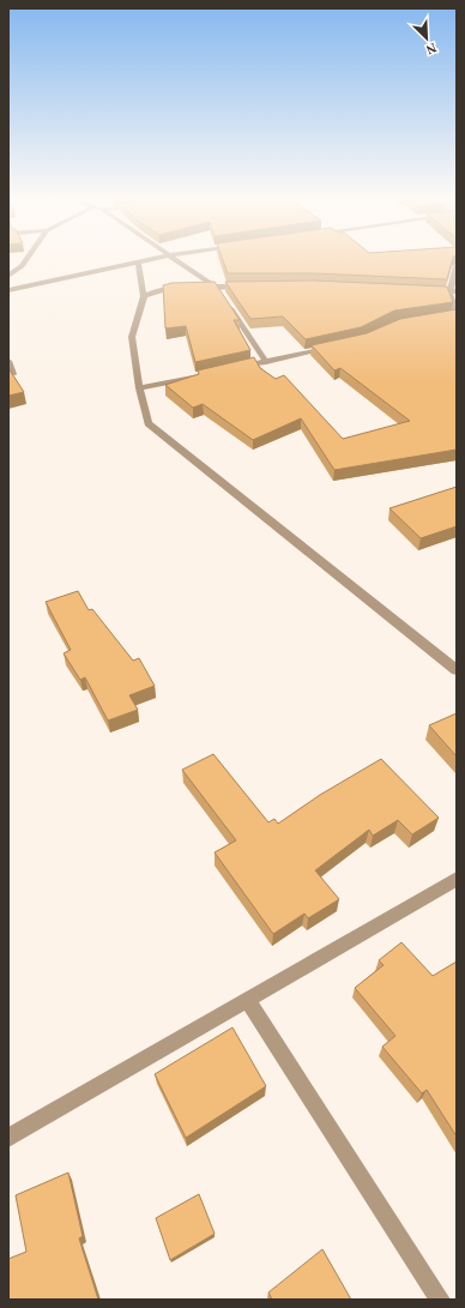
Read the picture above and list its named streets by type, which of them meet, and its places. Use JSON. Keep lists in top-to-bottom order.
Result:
{
  "north": "bottom right"
}
